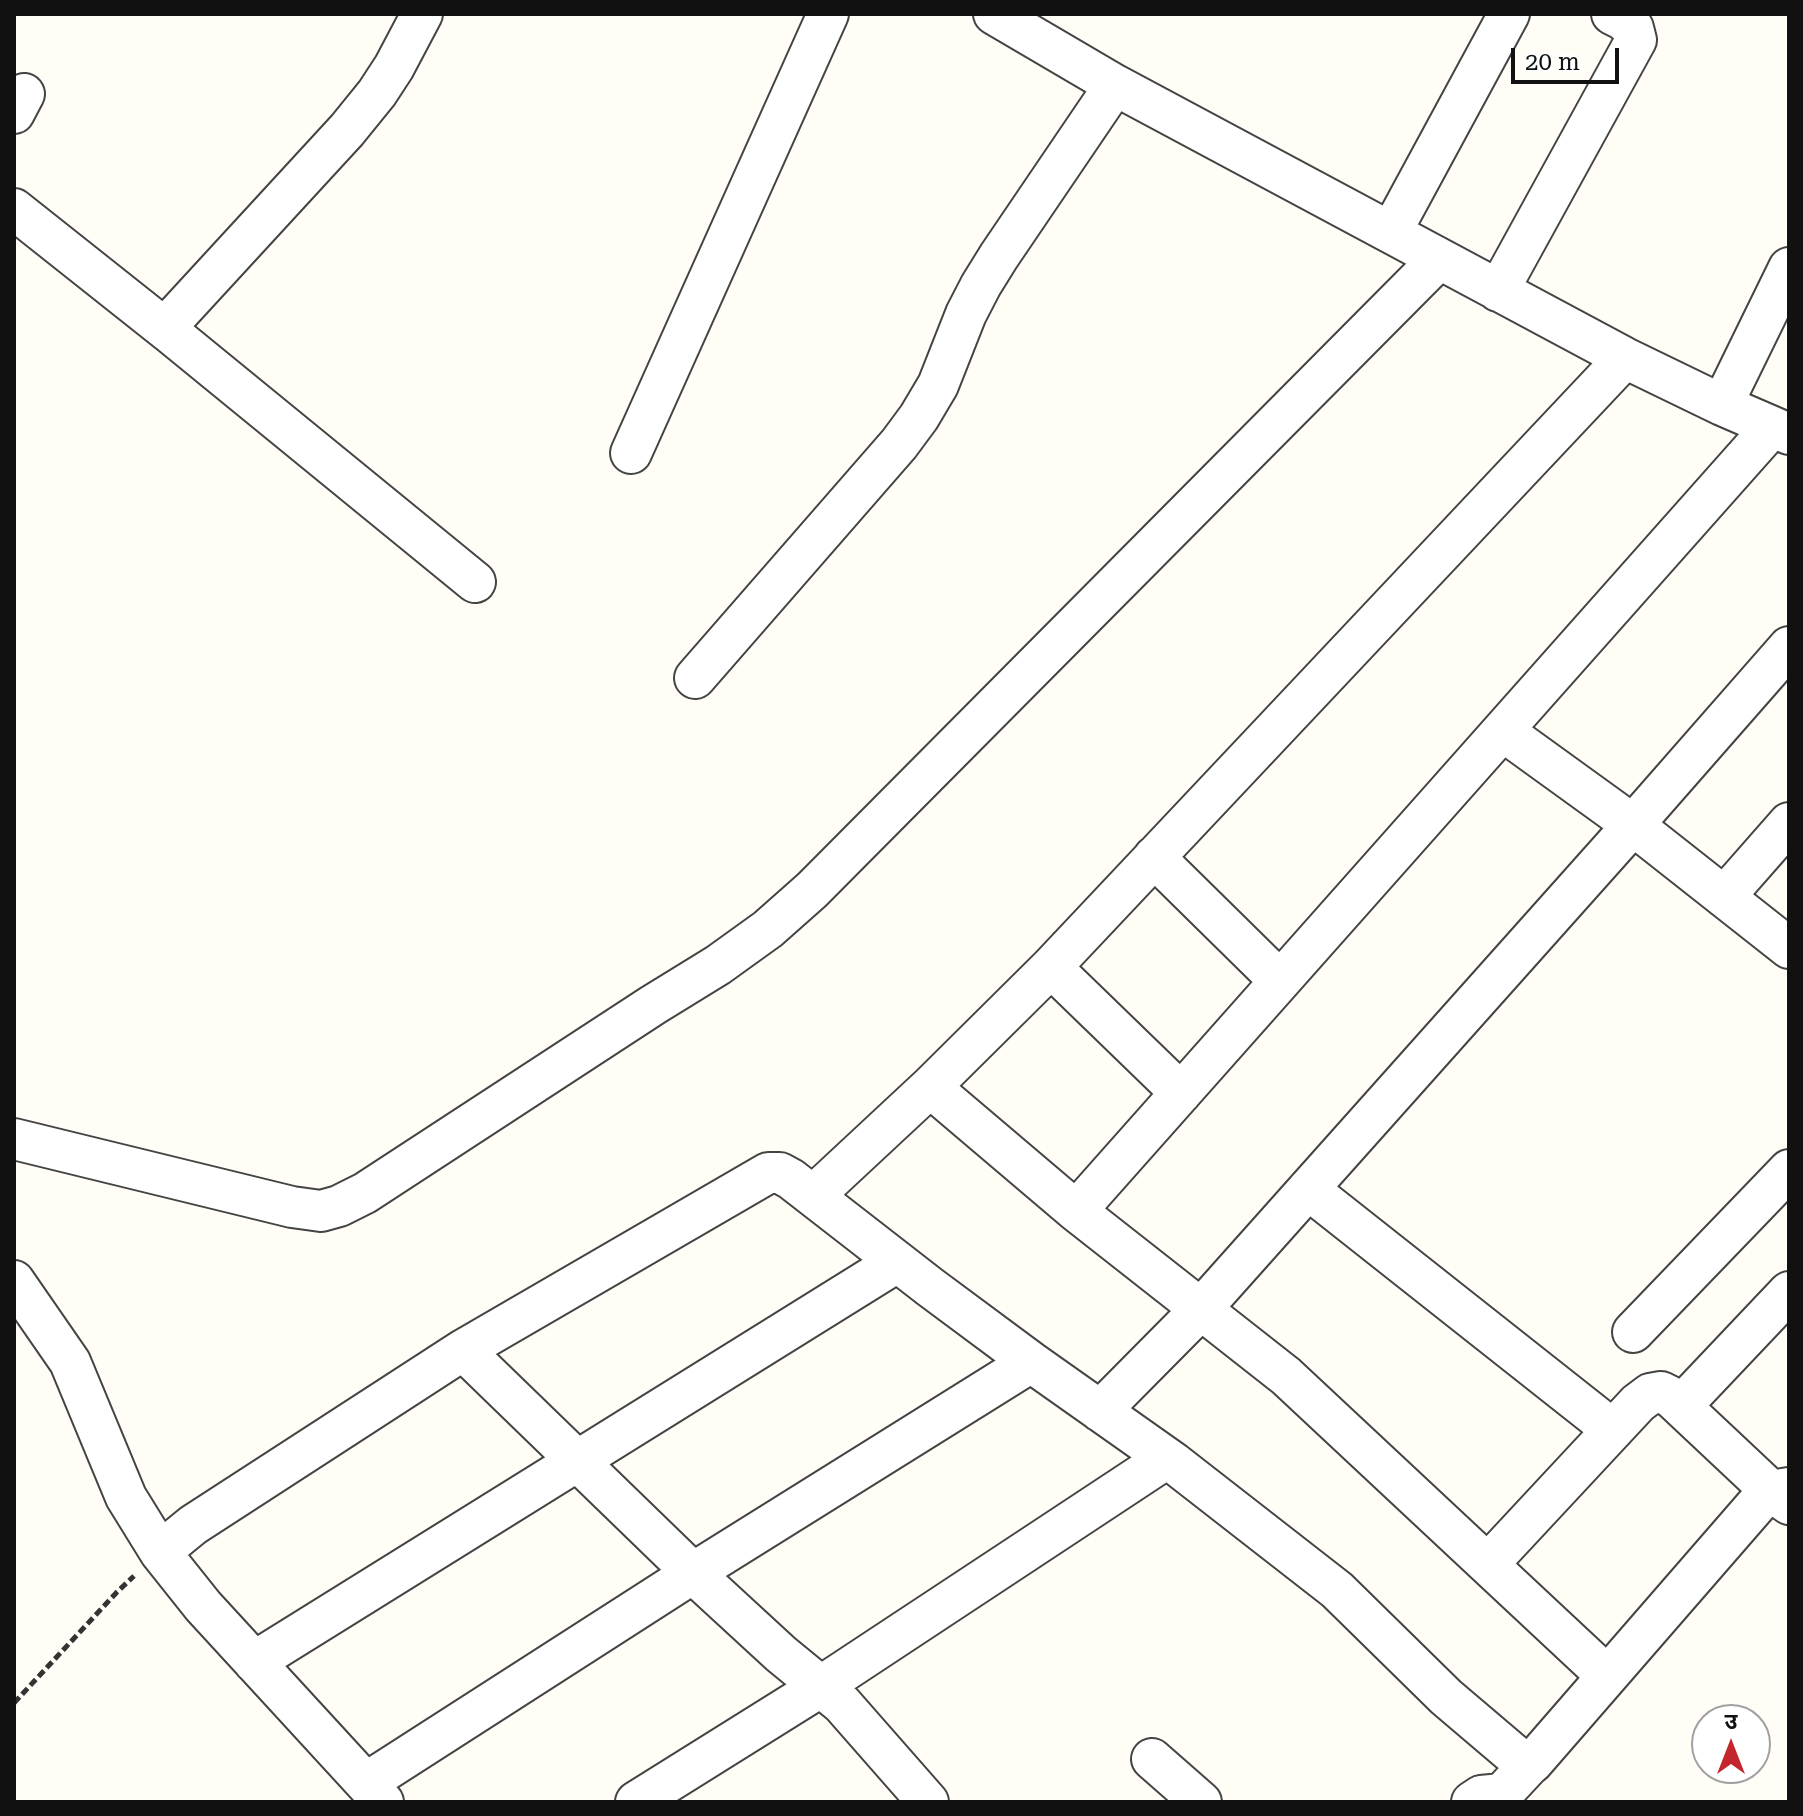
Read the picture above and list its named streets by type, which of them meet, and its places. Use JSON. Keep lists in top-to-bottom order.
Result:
{
  "scale_bar": "20 m",
  "north": "top"
}
